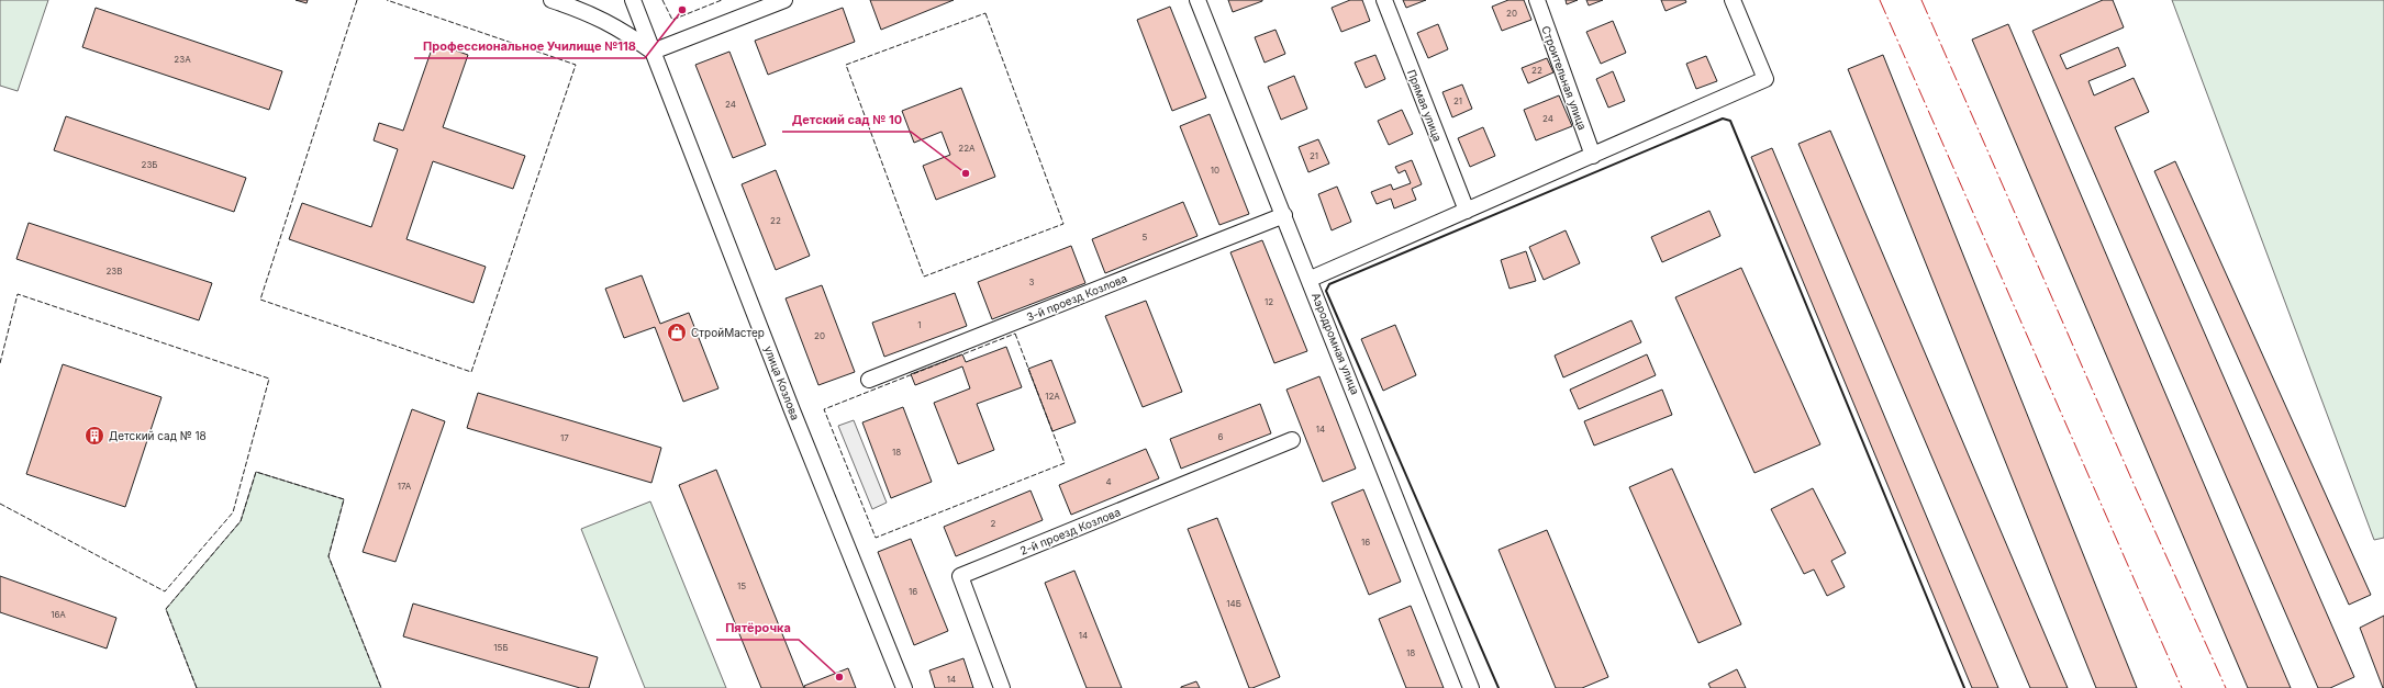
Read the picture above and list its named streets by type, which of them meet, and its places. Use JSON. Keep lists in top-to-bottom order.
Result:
{
  "streets": {
    "street": [
      "Строительная улица",
      "Прямая улица",
      "3-й проезд Козлова",
      "Аэродромная улица",
      "улица Козлова",
      "2-й проезд Козлова"
    ]
  },
  "crossings": [
    ["3-й проезд Козлова", "Аэродромная улица"]
  ],
  "places": {
    "other": ["Профессиональное Училище №118", "Детский сад № 10", "Пятёрочка"],
    "shop": ["СтройМастер"],
    "building": ["Детский сад № 18"]
  },
  "house_numbers": [
    "20",
    "23А",
    "22",
    "21",
    "24",
    "24",
    "22А",
    "21",
    "23Б",
    "10",
    "22",
    "5",
    "23В",
    "3",
    "12",
    "1",
    "20",
    "12А",
    "14",
    "6",
    "17",
    "18",
    "4",
    "17А",
    "2",
    "16",
    "15",
    "16",
    "14Б",
    "16А",
    "14",
    "15Б",
    "18",
    "14"
  ]
}
